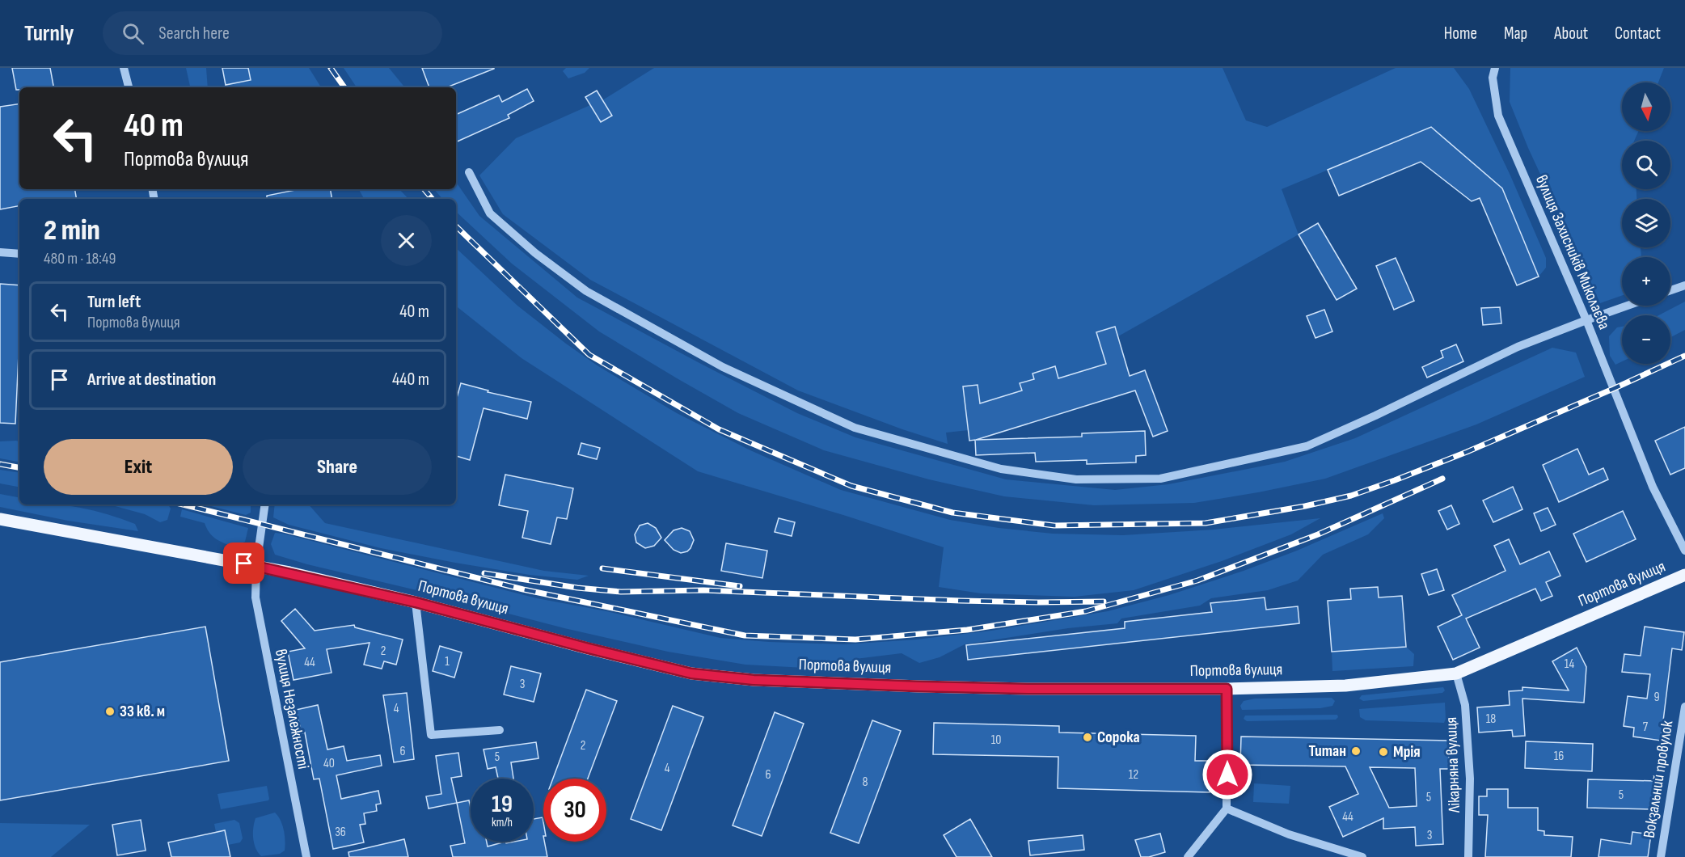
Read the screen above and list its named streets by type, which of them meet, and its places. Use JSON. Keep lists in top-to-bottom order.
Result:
{
  "streets": {
    "main road": ["Портова вулиця"],
    "street": [
      "вулиця Захисників Миколаєва",
      "вулиця Незалежності",
      "Лікарняна вулиця",
      "Вокзальний провулок"
    ]
  },
  "crossings": [
    ["Портова вулиця", "вулиця Незалежності"],
    ["Портова вулиця", "Лікарняна вулиця"]
  ],
  "places": [
    "33 кв. м",
    "Сорока",
    "Титан",
    "Мрія"
  ],
  "house_numbers": [
    "2",
    "1",
    "44",
    "14",
    "3",
    "9",
    "4",
    "18",
    "7",
    "10",
    "2",
    "6",
    "16",
    "5",
    "40",
    "4",
    "6",
    "12",
    "8",
    "5",
    "5",
    "44",
    "36",
    "3"
  ],
  "north": "bottom",
  "page": {
    "header": "Turnly",
    "search": "Search here",
    "nav": [
      "Home",
      "Map",
      "About",
      "Contact"
    ],
    "map_buttons": ["+", "−"],
    "turn": ["40 m", "Портова вулиця"],
    "heading": ["2 min", "480 m · 18:49"],
    "list": [
      {
        "name": "Turn left",
        "note": "Портова вулиця",
        "value": "40 m"
      },
      {
        "name": "Arrive at destination",
        "value": "440 m"
      }
    ],
    "buttons": ["Exit", "Share"],
    "speed": "19 km/h",
    "limit": "30"
  }
}
